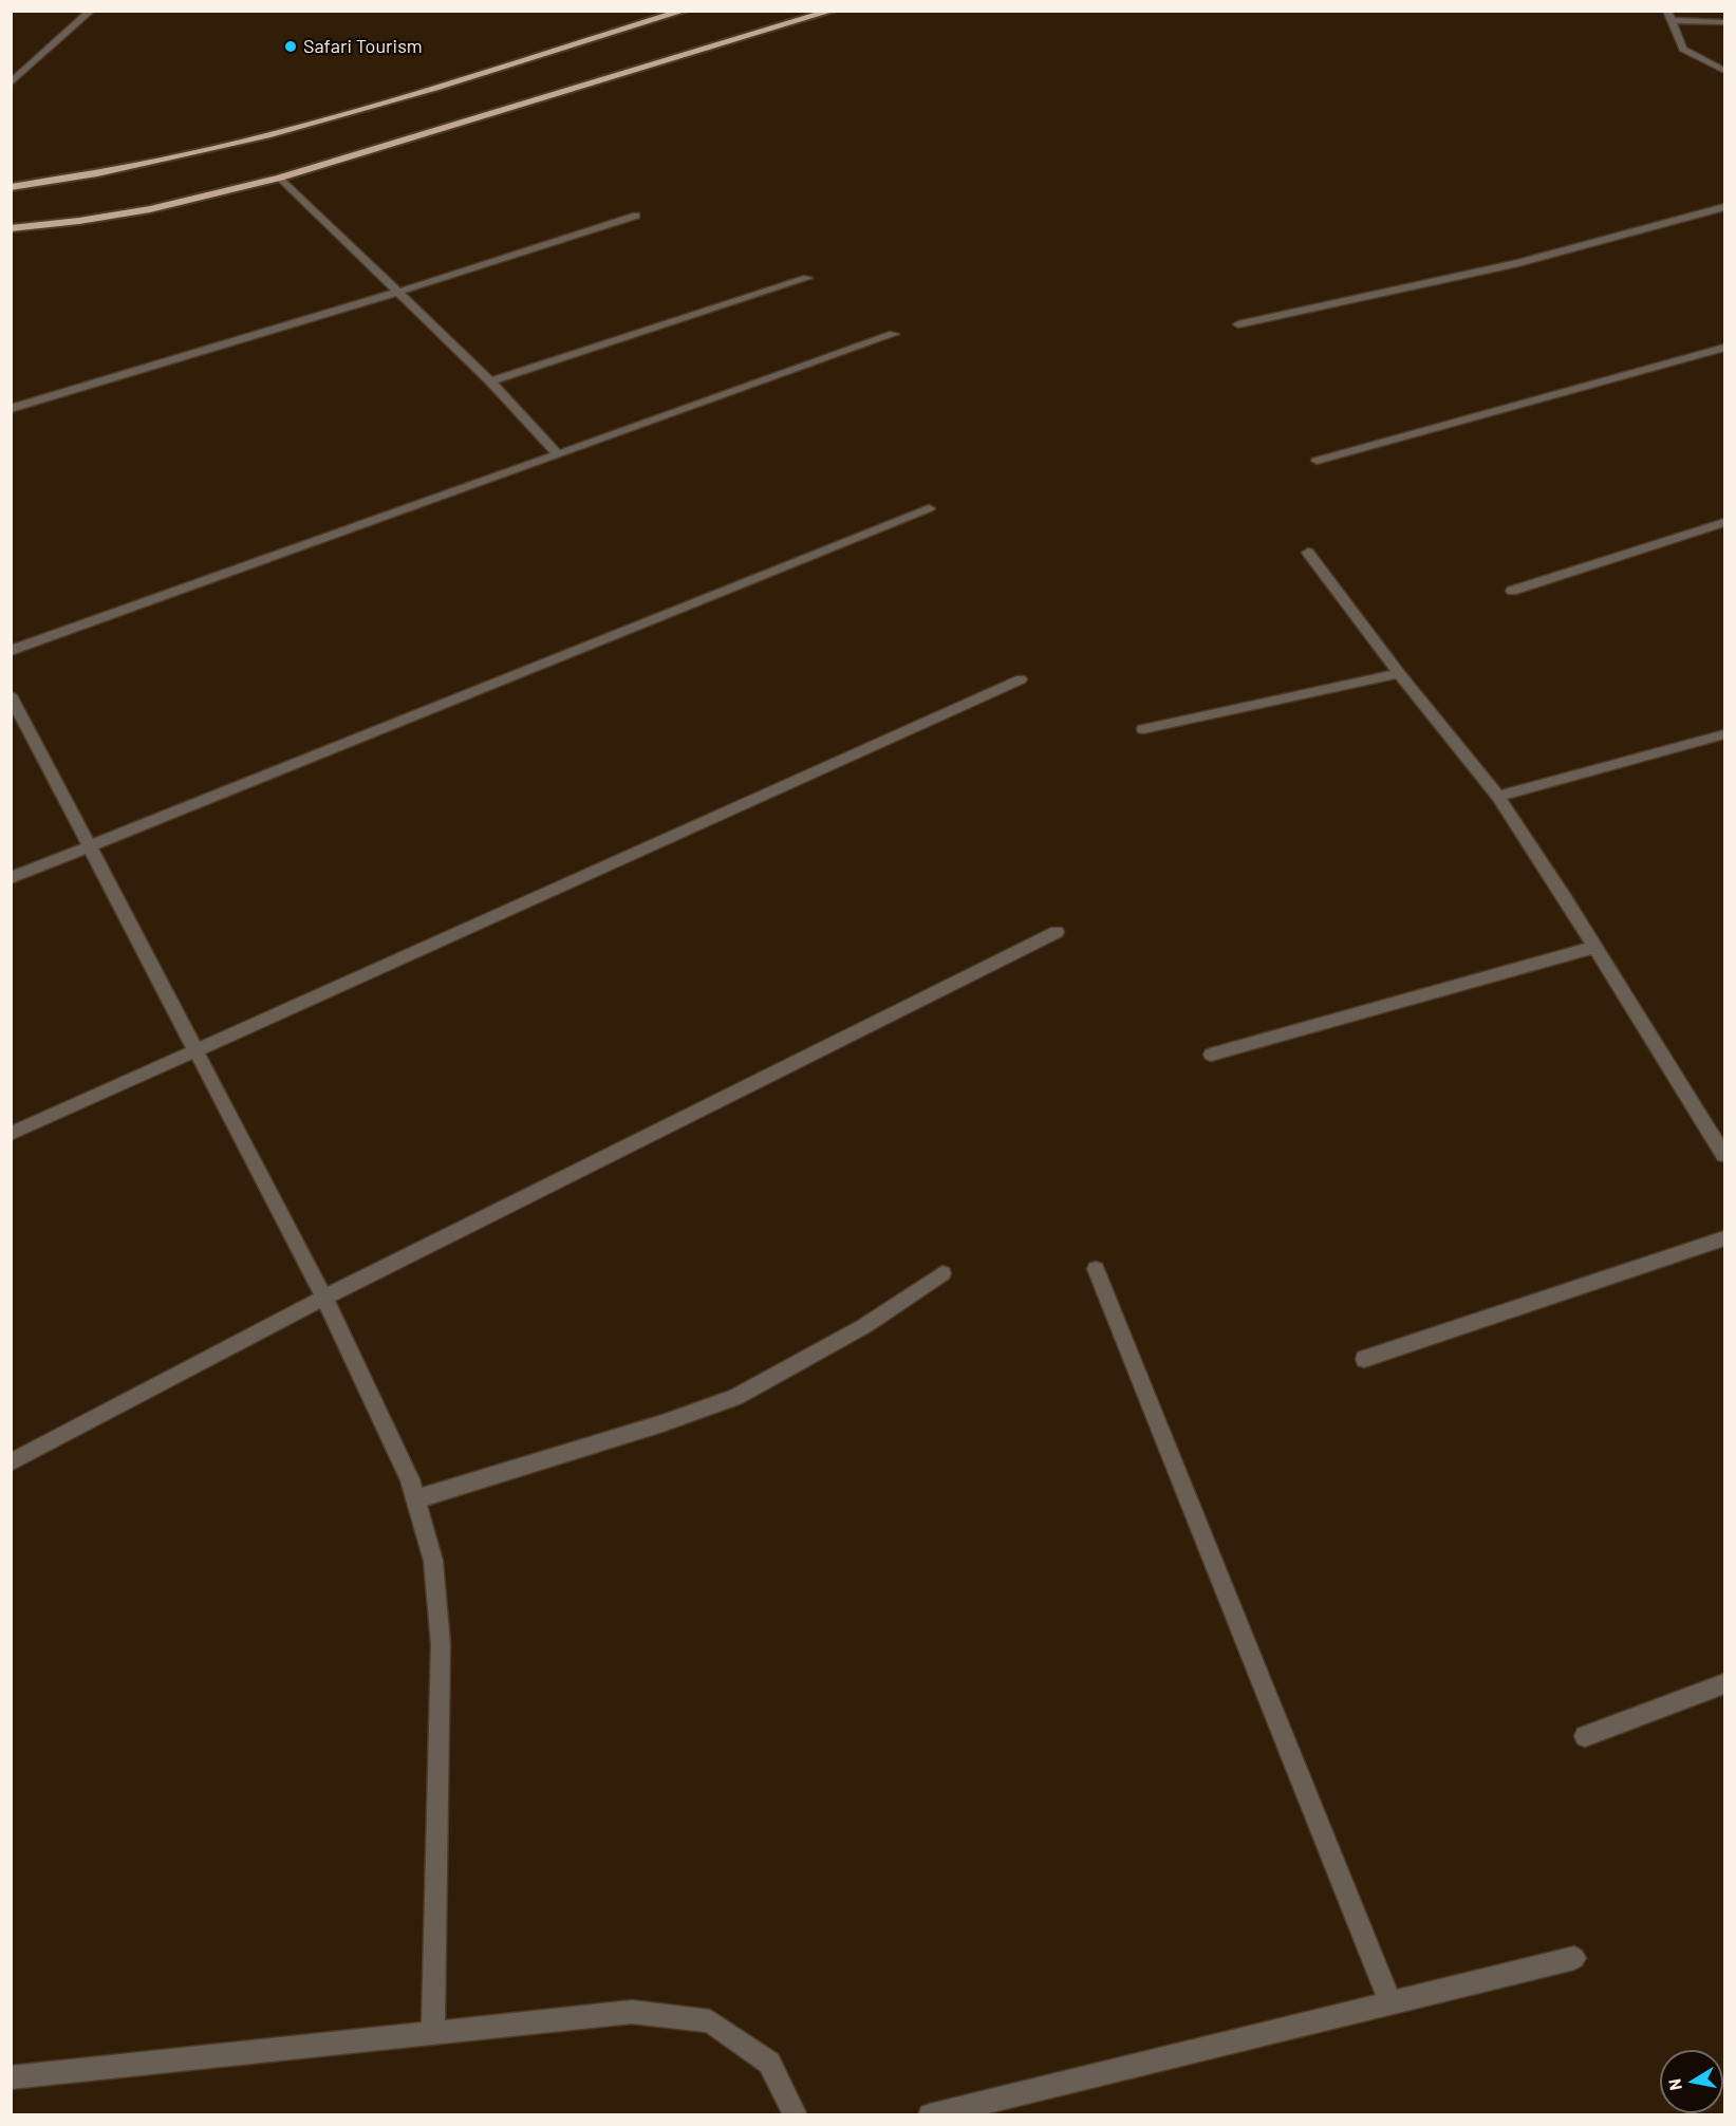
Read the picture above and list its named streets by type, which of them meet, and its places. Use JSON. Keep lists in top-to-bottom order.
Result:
{
  "places": ["Safari Tourism"],
  "north": "left"
}
